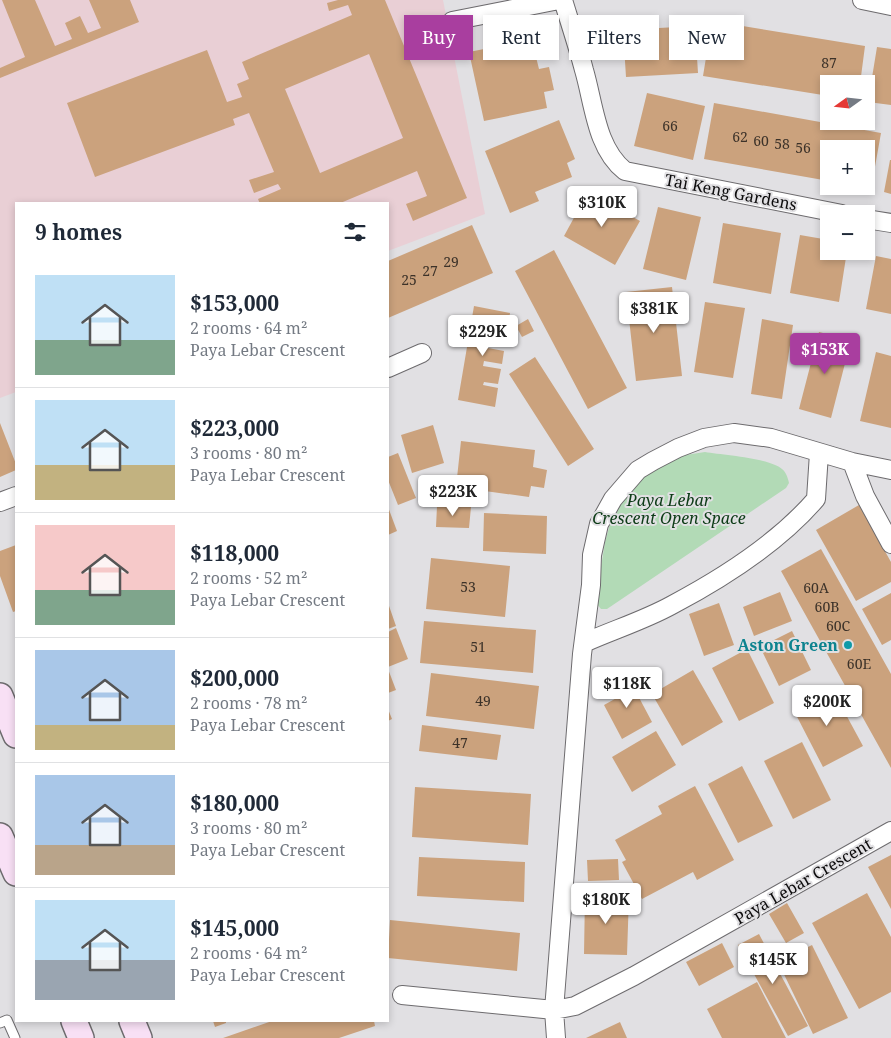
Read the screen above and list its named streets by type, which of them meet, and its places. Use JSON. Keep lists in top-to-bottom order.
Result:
{
  "streets": {
    "street": ["Tai Keng Gardens", "Paya Lebar Crescent"]
  },
  "parks": ["Paya Lebar Crescent Open Space"],
  "places": ["Aston Green"],
  "house_numbers": [
    "87",
    "66",
    "62",
    "60",
    "58",
    "56",
    "29",
    "27",
    "25",
    "53",
    "60A",
    "60B",
    "60C",
    "51",
    "60E",
    "49",
    "47"
  ],
  "north": "left",
  "page": {
    "chip": [
      "Buy",
      "Rent",
      "Filters",
      "New"
    ],
    "map_buttons": ["+", "−"],
    "price": [
      "$310K",
      "$381K",
      "$229K",
      "$153K",
      "$223K",
      "$118K",
      "$200K",
      "$180K",
      "$145K"
    ],
    "heading": "9 homes",
    "list": [
      {
        "name": "$153,000",
        "note": "2 rooms · 64 m² · Paya Lebar Crescent"
      },
      {
        "name": "$223,000",
        "note": "3 rooms · 80 m² · Paya Lebar Crescent"
      },
      {
        "name": "$118,000",
        "note": "2 rooms · 52 m² · Paya Lebar Crescent"
      },
      {
        "name": "$200,000",
        "note": "2 rooms · 78 m² · Paya Lebar Crescent"
      },
      {
        "name": "$180,000",
        "note": "3 rooms · 80 m² · Paya Lebar Crescent"
      },
      {
        "name": "$145,000",
        "note": "2 rooms · 64 m² · Paya Lebar Crescent"
      }
    ]
  }
}
